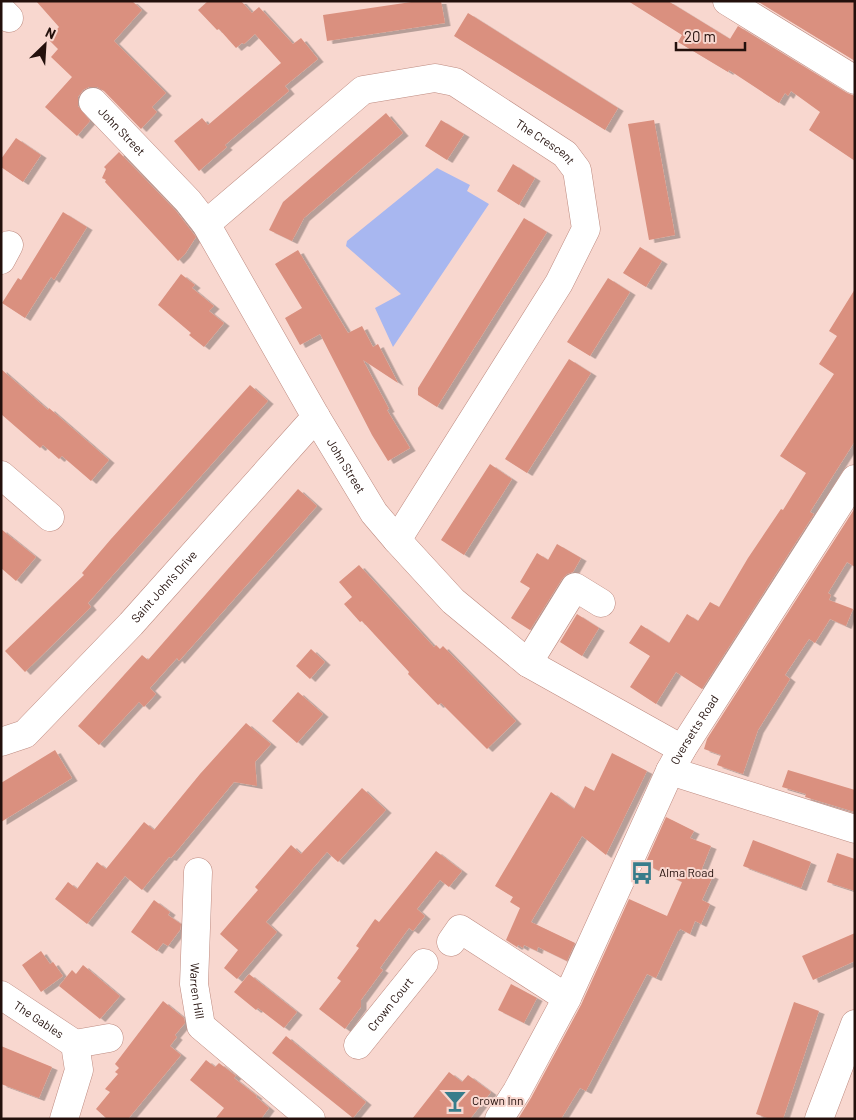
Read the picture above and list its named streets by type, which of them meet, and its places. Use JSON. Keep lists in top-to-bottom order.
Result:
{
  "streets": {
    "street": [
      "John Street",
      "The Crescent",
      "Saint John's Drive",
      "Oversetts Road",
      "Warren Hill",
      "Crown Court",
      "The Gables"
    ]
  },
  "crossings": [
    ["John Street", "The Crescent"],
    ["John Street", "Saint John's Drive"],
    ["John Street", "Oversetts Road"]
  ],
  "places": {
    "bus stop": ["Alma Road"],
    "bar": ["Crown Inn"]
  },
  "scale_bar": "20 m",
  "north": "top right"
}
